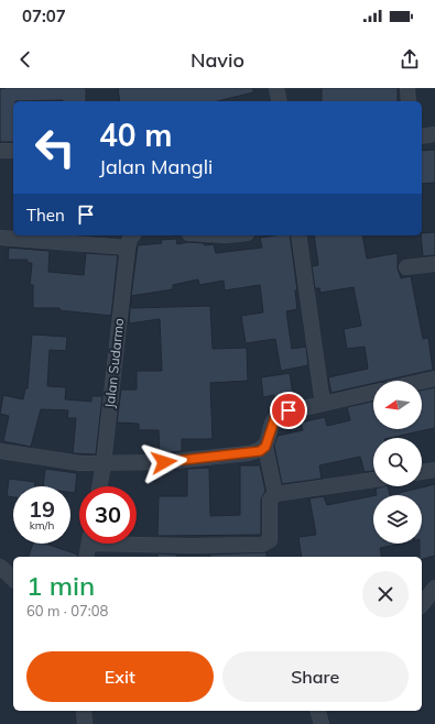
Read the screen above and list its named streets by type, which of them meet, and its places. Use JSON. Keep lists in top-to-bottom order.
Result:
{
  "streets": {
    "street": ["Jalan Sudarmo"]
  },
  "north": "left",
  "page": {
    "status": "07:07",
    "header": "Navio",
    "turn": ["40 m", "Jalan Mangli"],
    "then": "Then",
    "speed": "19 km/h",
    "limit": "30",
    "heading": ["1 min", "60 m · 07:08"],
    "buttons": ["Exit", "Share"]
  }
}
